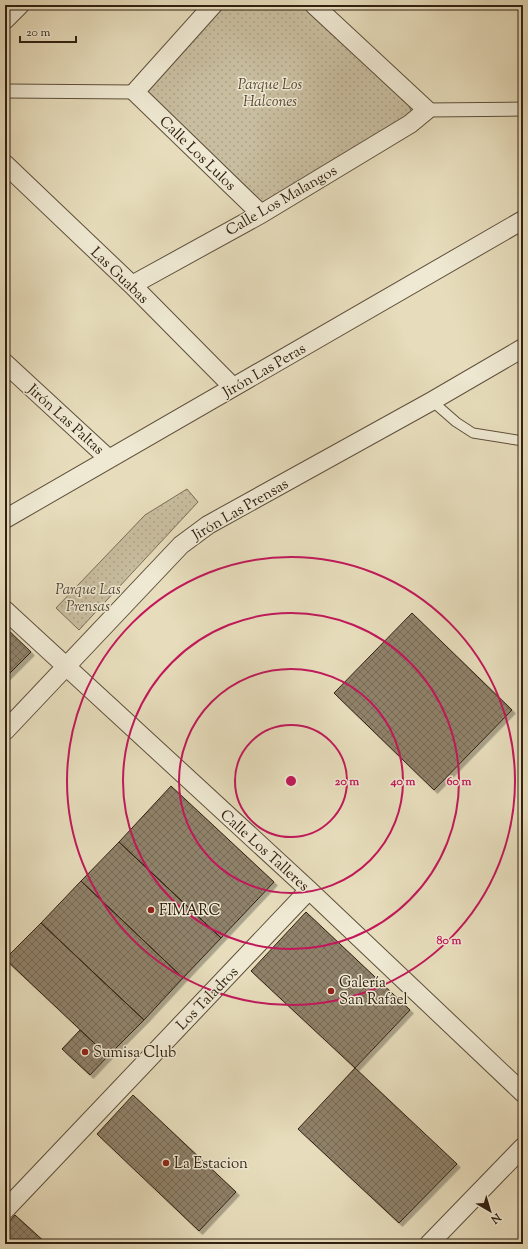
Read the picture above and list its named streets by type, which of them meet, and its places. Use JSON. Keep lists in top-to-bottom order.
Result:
{
  "streets": {
    "street": [
      "Calle Los Lulos",
      "Calle Los Malangos",
      "Las Guabas",
      "Jirón Las Peras",
      "Jirón Las Paltas",
      "Jirón Las Prensas",
      "Calle Los Talleres",
      "Los Taladros"
    ]
  },
  "crossings": [
    ["Calle Los Lulos", "Calle Los Malangos"],
    ["Calle Los Malangos", "Las Guabas"],
    ["Las Guabas", "Jirón Las Peras"],
    ["Jirón Las Peras", "Jirón Las Paltas"],
    ["Jirón Las Prensas", "Calle Los Talleres"],
    ["Calle Los Talleres", "Los Taladros"]
  ],
  "parks": ["Parque Los Halcones", "Parque Las Prensas"],
  "places": [
    "FIMARC",
    "Galería San Rafael",
    "Sumisa Club",
    "La Estacion"
  ],
  "scale_bar": "20 m",
  "north": "bottom right",
  "rings": [
    "20 m",
    "40 m",
    "60 m",
    "80 m"
  ]
}
